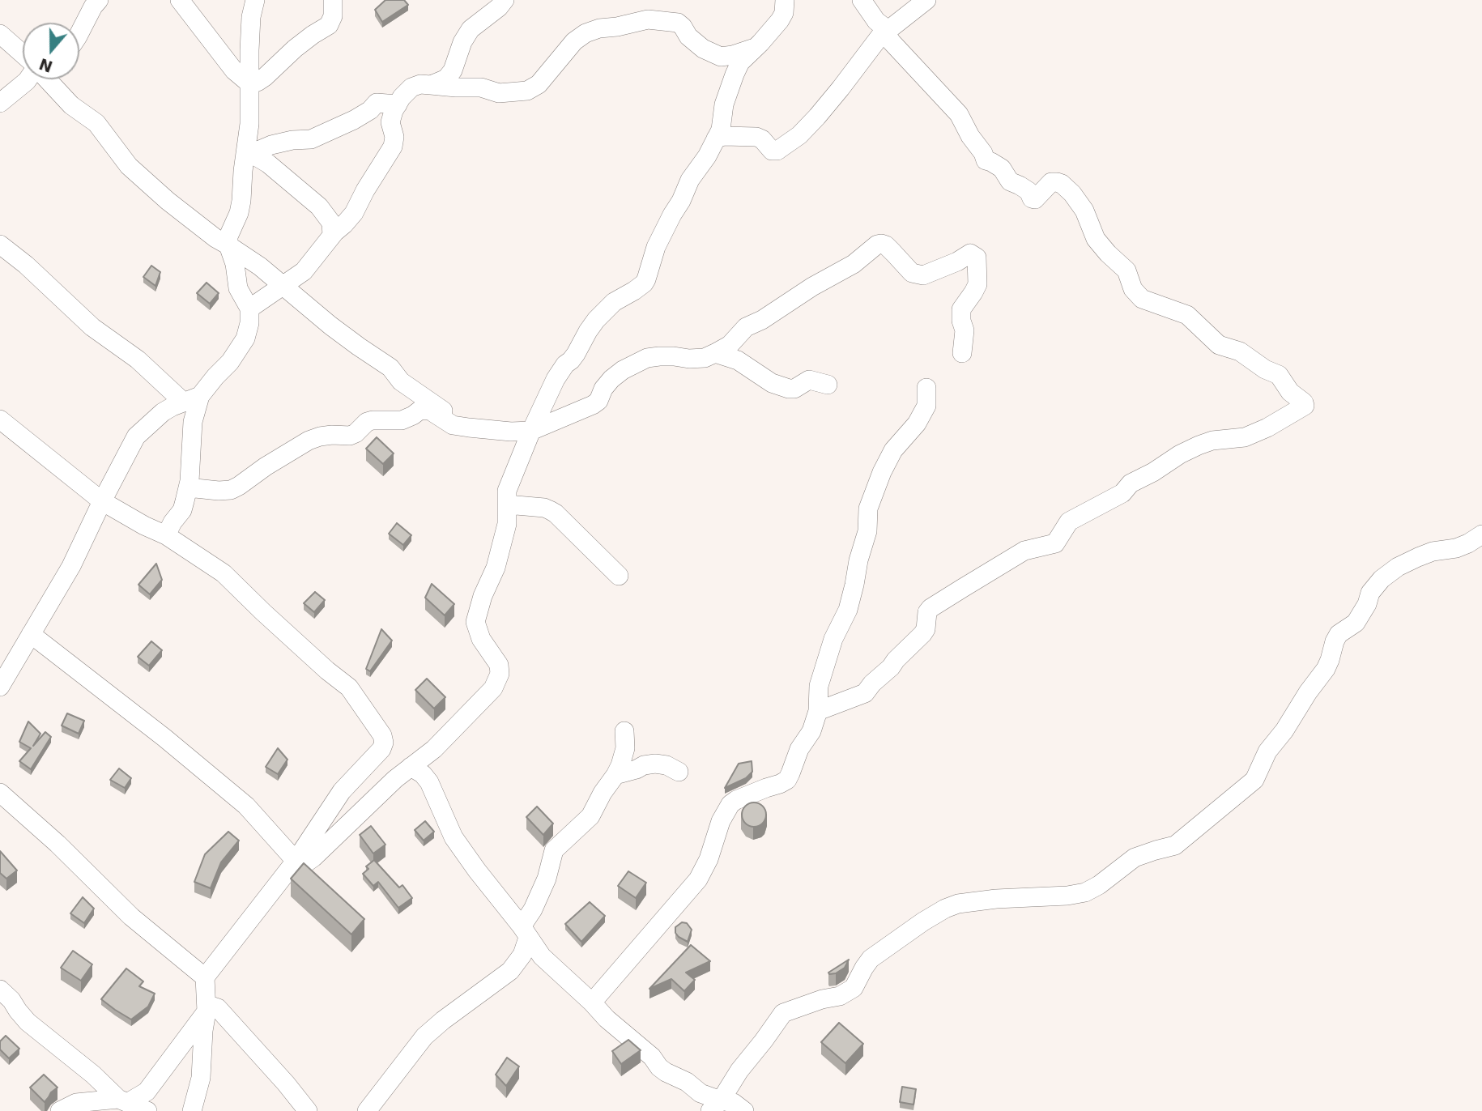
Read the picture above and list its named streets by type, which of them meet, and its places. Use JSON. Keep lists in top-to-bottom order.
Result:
{
  "north": "bottom"
}
